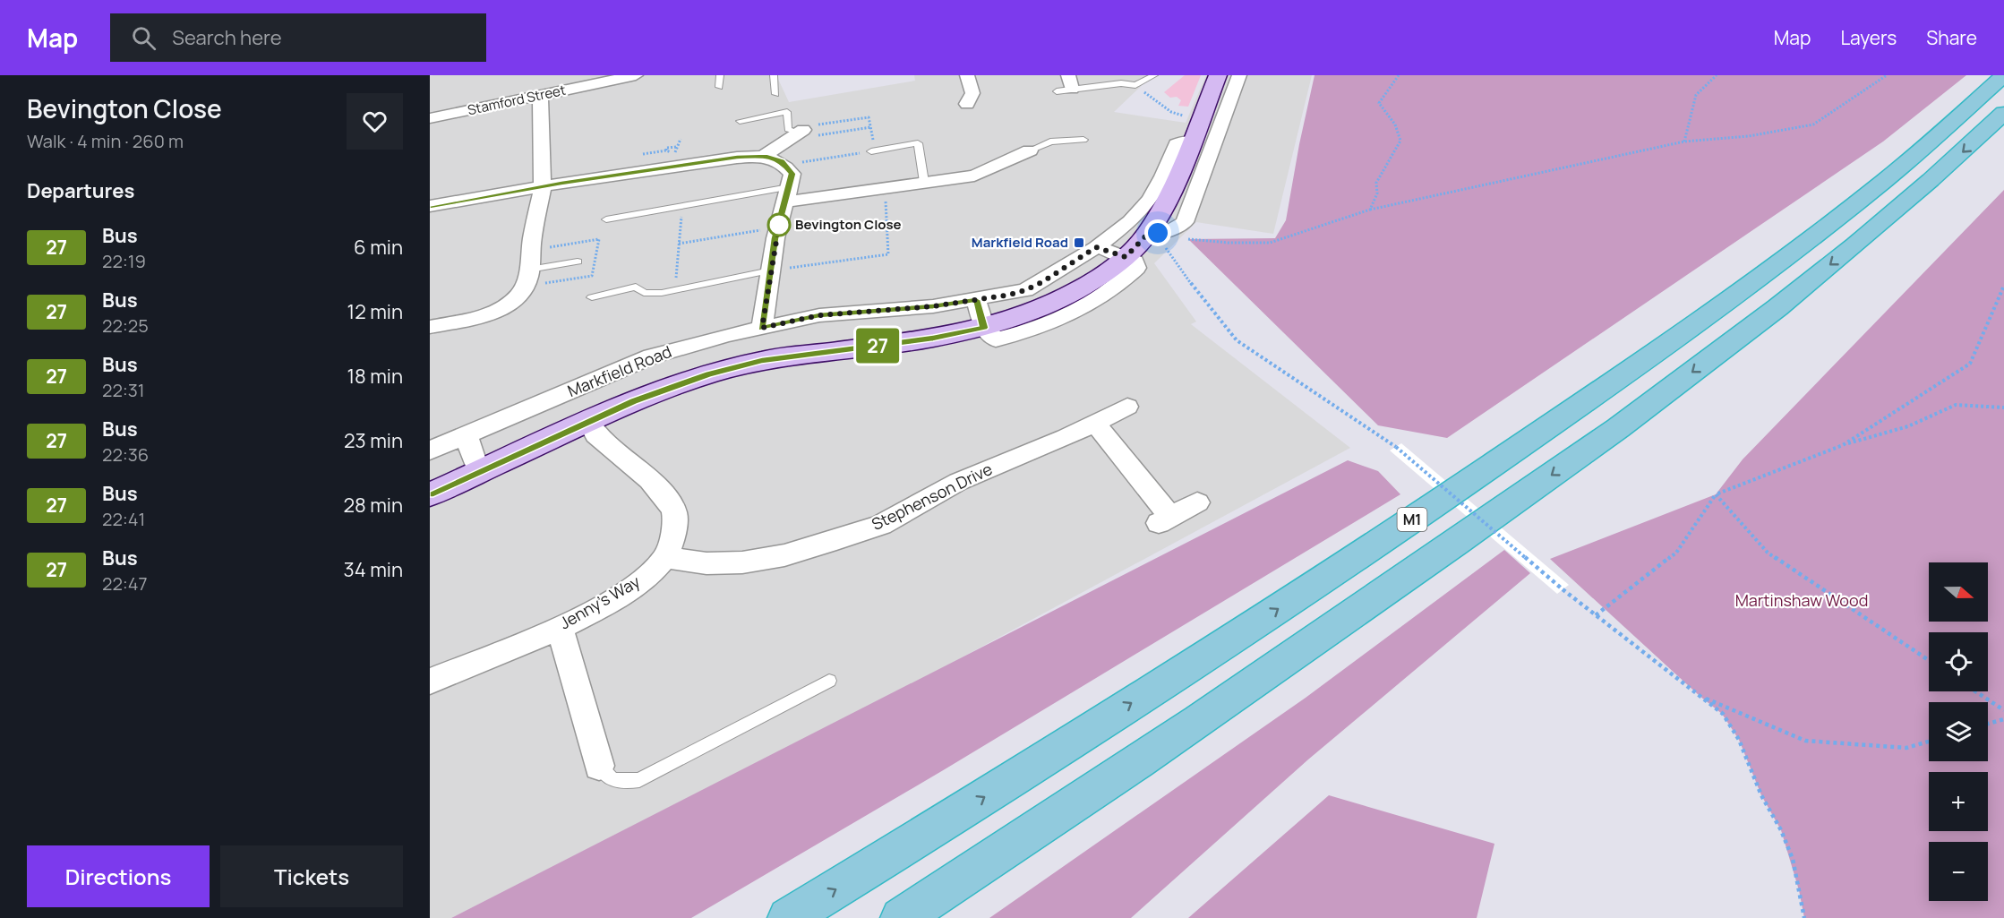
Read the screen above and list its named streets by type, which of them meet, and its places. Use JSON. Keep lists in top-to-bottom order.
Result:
{
  "streets": {
    "highway": ["M1"],
    "street": [
      "Stamford Street",
      "Markfield Road",
      "Stephenson Drive",
      "Jenny's Way"
    ]
  },
  "crossings": [
    ["Markfield Road", "Jenny's Way"],
    ["Stephenson Drive", "Jenny's Way"]
  ],
  "parks": ["Martinshaw Wood"],
  "places": {
    "other": ["Bevington Close"],
    "transit": ["Markfield Road"]
  },
  "lines": ["bus line 27"],
  "north": "right",
  "page": {
    "header": "Map",
    "search": "Search here",
    "nav": ["Map", "Layers", "Share"],
    "heading": [
      ["Bevington Close", "Walk · 4 min · 260 m"],
      "Departures"
    ],
    "on_map": "27",
    "list": [
      {
        "mark": "27",
        "name": "Bus",
        "note": "22:19",
        "value": "6 min"
      },
      {
        "mark": "27",
        "name": "Bus",
        "note": "22:25",
        "value": "12 min"
      },
      {
        "mark": "27",
        "name": "Bus",
        "note": "22:31",
        "value": "18 min"
      },
      {
        "mark": "27",
        "name": "Bus",
        "note": "22:36",
        "value": "23 min"
      },
      {
        "mark": "27",
        "name": "Bus",
        "note": "22:41",
        "value": "28 min"
      },
      {
        "mark": "27",
        "name": "Bus",
        "note": "22:47",
        "value": "34 min"
      }
    ],
    "map_buttons": ["+", "−"],
    "buttons": ["Directions", "Tickets"]
  }
}
